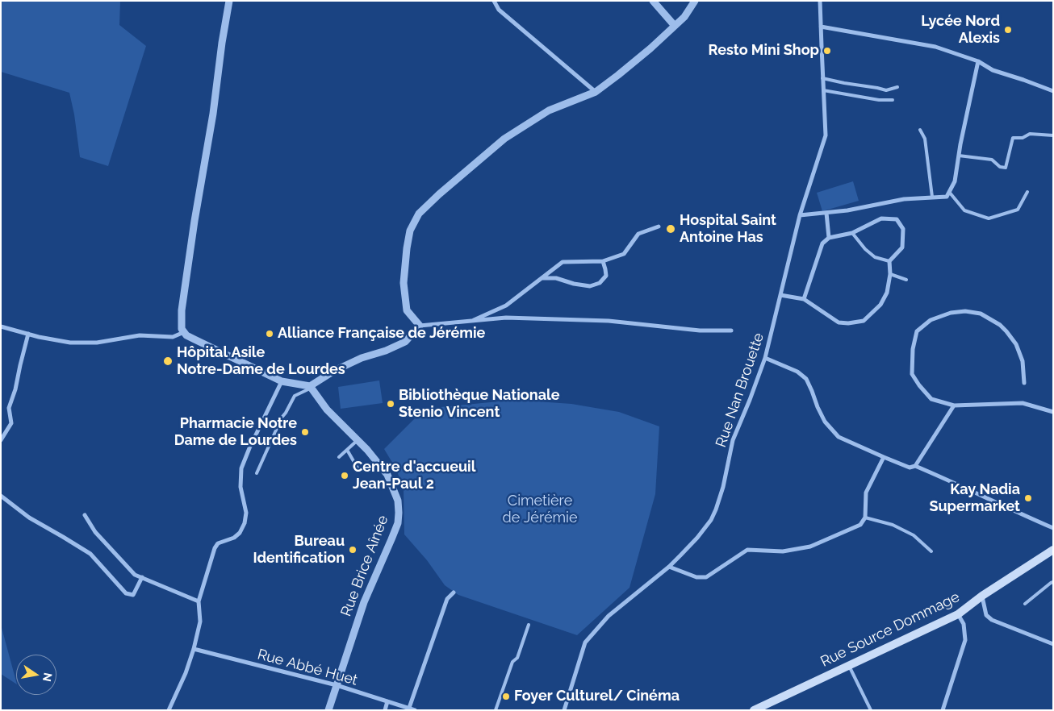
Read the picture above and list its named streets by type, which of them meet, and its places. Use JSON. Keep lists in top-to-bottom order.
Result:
{
  "streets": {
    "main road": ["Rue Source Dommage"],
    "street": ["Rue Nan Brouette", "Rue Brice Aînée", "Rue Abbé Huet"]
  },
  "crossings": [
    ["Rue Brice Aînée", "Rue Abbé Huet"]
  ],
  "parks": ["Cimetière de Jérémie"],
  "places": [
    "Lycée Nord Alexis",
    "Resto Mini Shop",
    "Hospital Saint Antoine Has",
    "Alliance Française de Jérémie",
    "Hôpital Asile Notre-Dame de Lourdes",
    "Bibliothèque Nationale Stenio Vincent",
    "Pharmacie Notre Dame de Lourdes",
    "Centre d'accueuil Jean-Paul 2",
    "Kay Nadia Supermarket",
    "Bureau Identification",
    "Foyer Culturel/ Cinéma"
  ],
  "north": "right"
}
